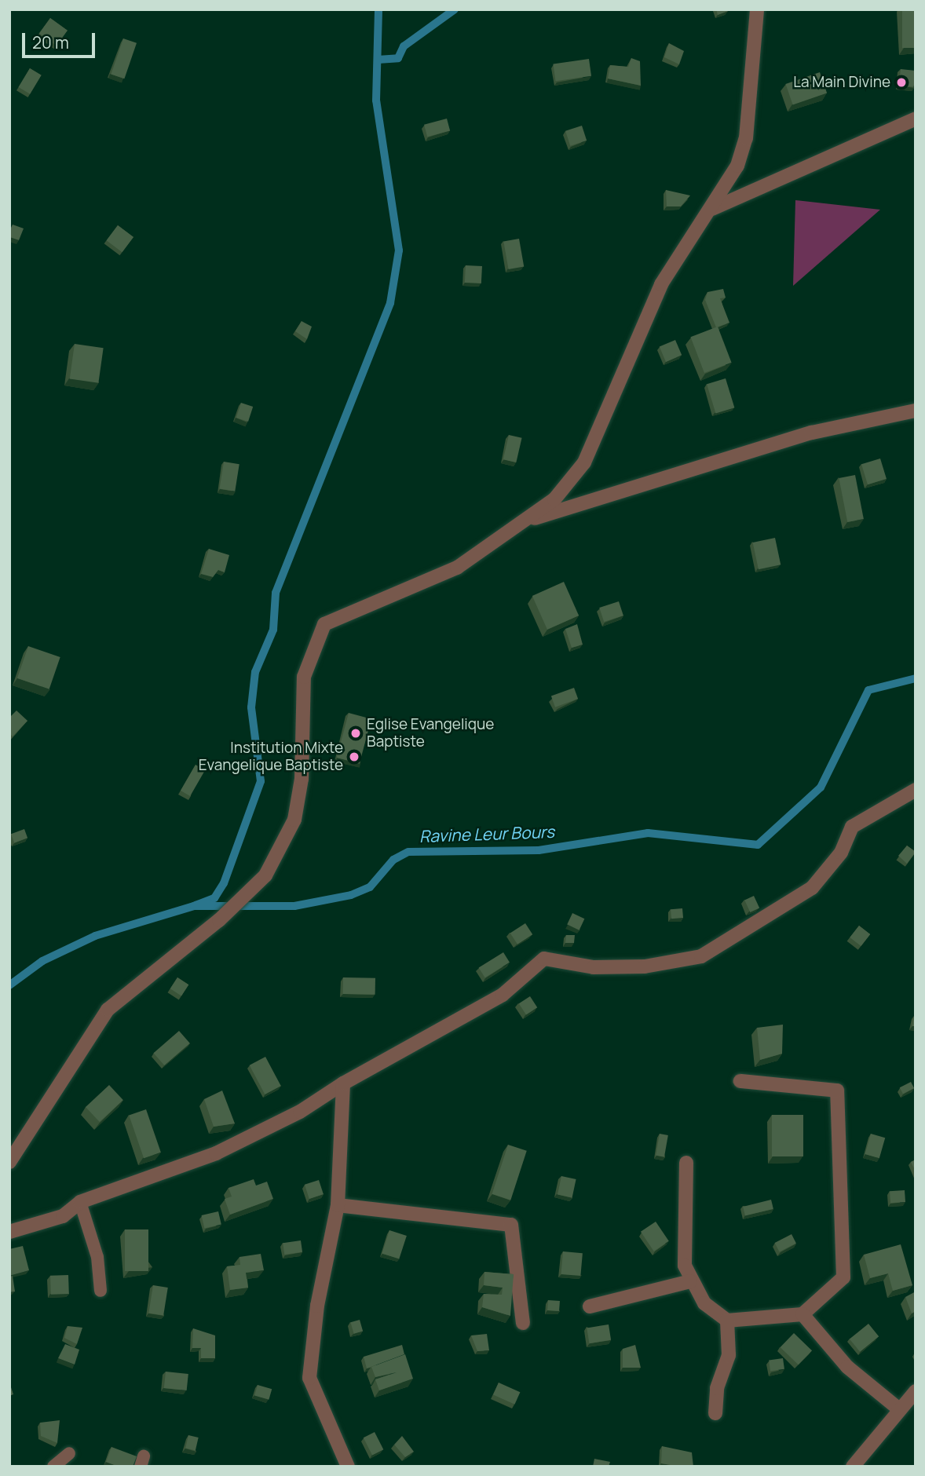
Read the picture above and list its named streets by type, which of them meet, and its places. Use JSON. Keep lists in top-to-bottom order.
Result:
{
  "water": ["Ravine Leur Bours"],
  "places": ["La Main Divine", "Eglise Evangelique Baptiste", "Institution Mixte Evangelique Baptiste"],
  "scale_bar": "20 m"
}
